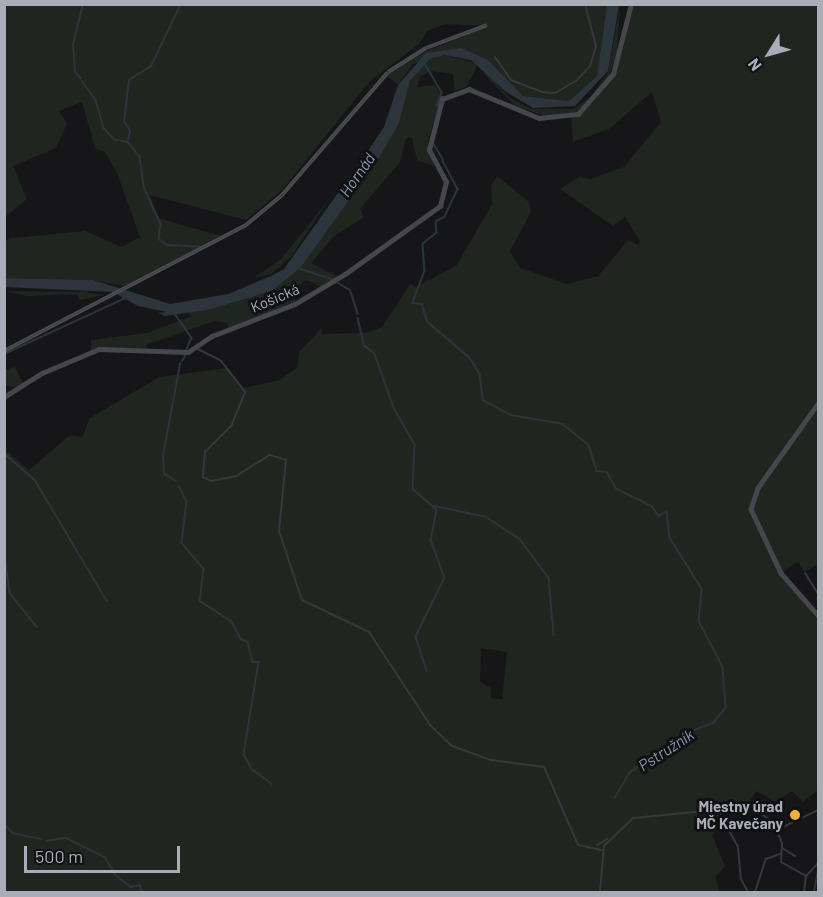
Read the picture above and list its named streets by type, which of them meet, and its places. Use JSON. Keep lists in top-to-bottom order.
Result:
{
  "streets": {
    "street": ["Košická"]
  },
  "water": ["Hornád", "Pstružník"],
  "places": ["Miestny úrad MČ Kavečany"],
  "scale_bar": "500 m",
  "north": "bottom left"
}
